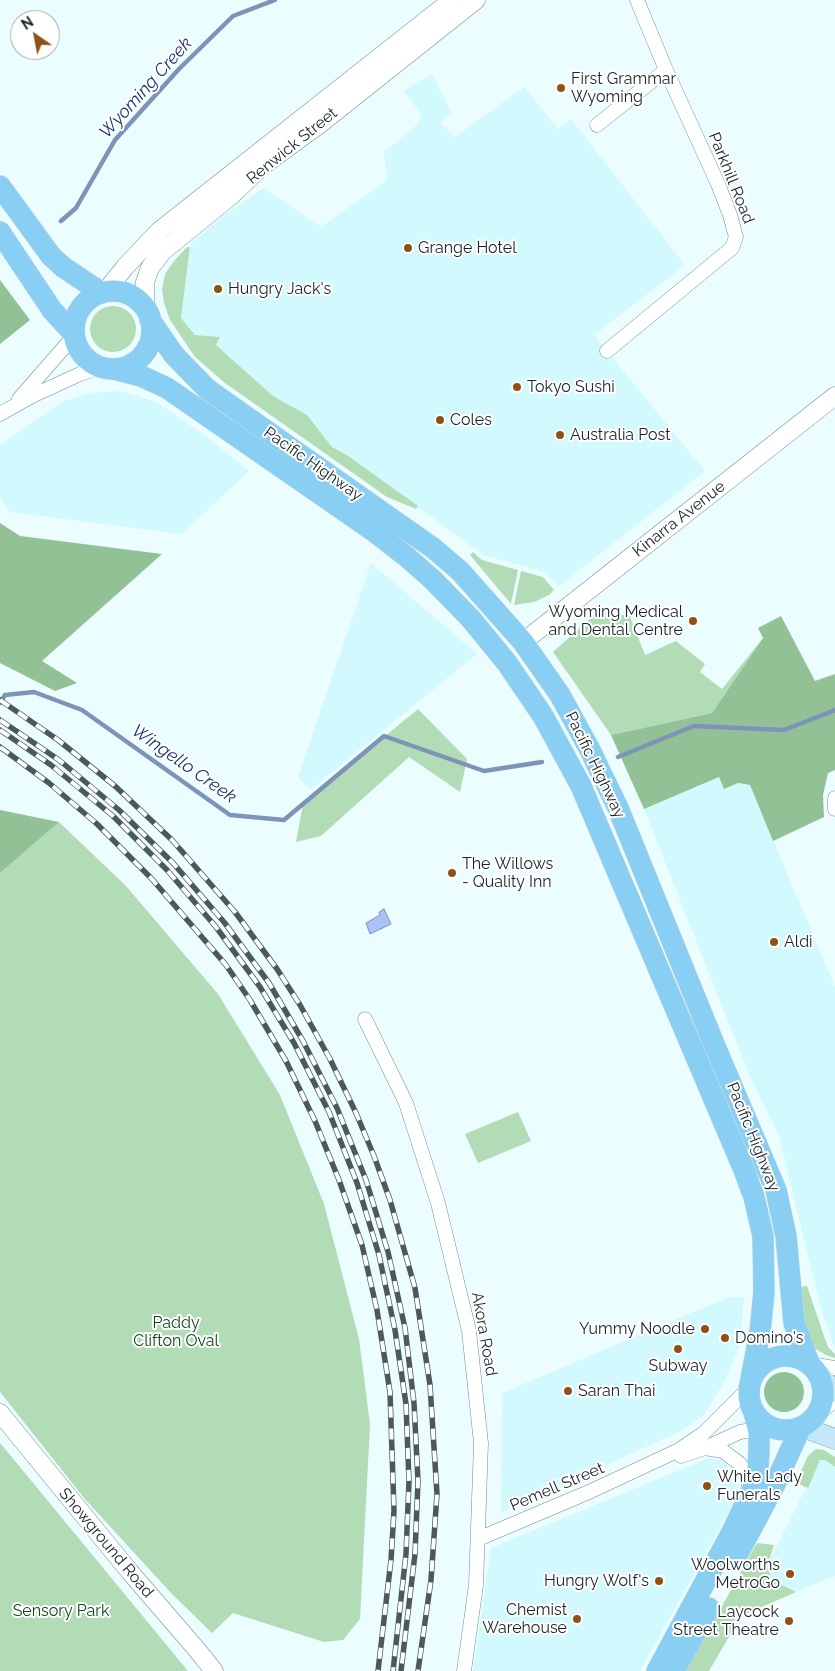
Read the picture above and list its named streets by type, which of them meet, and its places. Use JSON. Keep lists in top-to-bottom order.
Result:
{
  "streets": {
    "main road": ["Pacific Highway"],
    "street": [
      "Renwick Street",
      "Parkhill Road",
      "Kinarra Avenue",
      "Akora Road",
      "Pemell Street",
      "Showground Road"
    ]
  },
  "crossings": [
    ["Renwick Street", "Pacific Highway"],
    ["Pacific Highway", "Kinarra Avenue"],
    ["Pacific Highway", "Pemell Street"],
    ["Akora Road", "Pemell Street"]
  ],
  "water": ["Wyoming Creek", "Wingello Creek"],
  "parks": ["Paddy Clifton Oval", "Sensory Park"],
  "places": [
    "First Grammar Wyoming",
    "Grange Hotel",
    "Hungry Jack's",
    "Tokyo Sushi",
    "Coles",
    "Australia Post",
    "Wyoming Medical and Dental Centre",
    "The Willows - Quality Inn",
    "Aldi",
    "Yummy Noodle",
    "Domino's",
    "Subway",
    "Saran Thai",
    "White Lady Funerals",
    "Woolworths MetroGo",
    "Hungry Wolf's",
    "Chemist Warehouse",
    "Laycock Street Theatre"
  ],
  "north": "top left"
}
